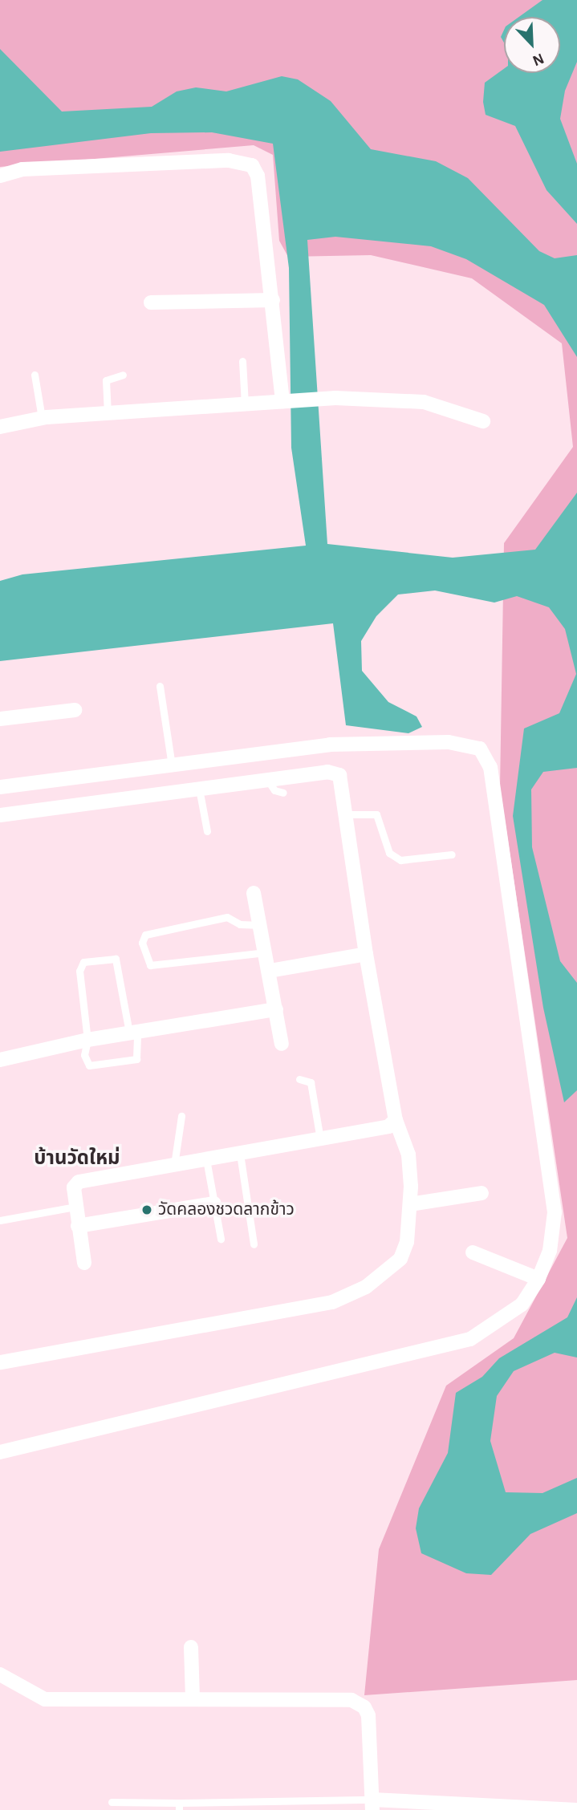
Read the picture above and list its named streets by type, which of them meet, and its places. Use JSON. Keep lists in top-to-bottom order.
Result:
{
  "districts": ["บ้านวัดใหม่"],
  "places": ["วัดคลองชวดลากข้าว"],
  "north": "bottom right"
}
